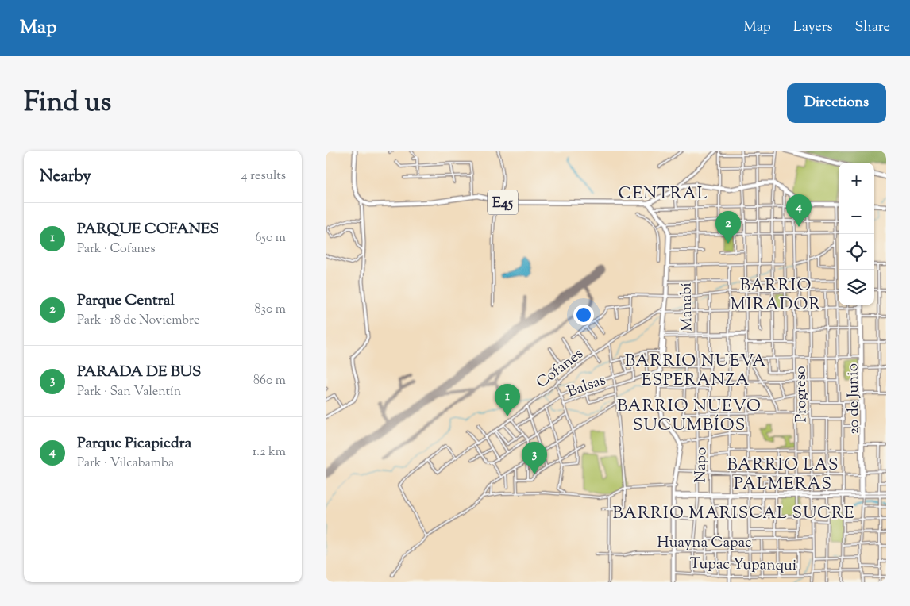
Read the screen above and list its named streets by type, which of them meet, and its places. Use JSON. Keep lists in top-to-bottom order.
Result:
{
  "streets": {
    "main road": ["E45", "20 de Junio"],
    "street": [
      "Manabí",
      "Cofanes",
      "Balsas",
      "Progreso",
      "Napo",
      "Huayna Capac",
      "Tupac Yupanqui"
    ]
  },
  "crossings": [
    ["E45", "Manabí"],
    ["Manabí", "Cofanes"],
    ["Manabí", "Balsas"],
    ["Manabí", "Huayna Capac"],
    ["Manabí", "Tupac Yupanqui"],
    ["Cofanes", "Progreso"],
    ["Cofanes", "20 de Junio"],
    ["Cofanes", "Napo"],
    ["Balsas", "Napo"],
    ["Progreso", "Huayna Capac"]
  ],
  "districts": [
    "CENTRAL",
    "BARRIO MIRADOR",
    "BARRIO NUEVA ESPERANZA",
    "BARRIO NUEVO SUCUMBÍOS",
    "BARRIO LAS PALMERAS",
    "BARRIO MARISCAL SUCRE"
  ],
  "page": {
    "header": "Map",
    "nav": ["Map", "Layers", "Share"],
    "title": "Find us",
    "buttons": "Directions",
    "heading": ["Nearby", "4 results"],
    "map_buttons": ["+", "−"],
    "pins": [
      "4",
      "2",
      "1",
      "3"
    ],
    "list": [
      {
        "mark": "1",
        "name": "PARQUE COFANES",
        "note": "Park · Cofanes",
        "value": "650 m"
      },
      {
        "mark": "2",
        "name": "Parque Central",
        "note": "Park · 18 de Noviembre",
        "value": "830 m"
      },
      {
        "mark": "3",
        "name": "PARADA DE BUS",
        "note": "Park · San Valentín",
        "value": "860 m"
      },
      {
        "mark": "4",
        "name": "Parque Picapiedra",
        "note": "Park · Vilcabamba",
        "value": "1.2 km"
      }
    ]
  }
}
